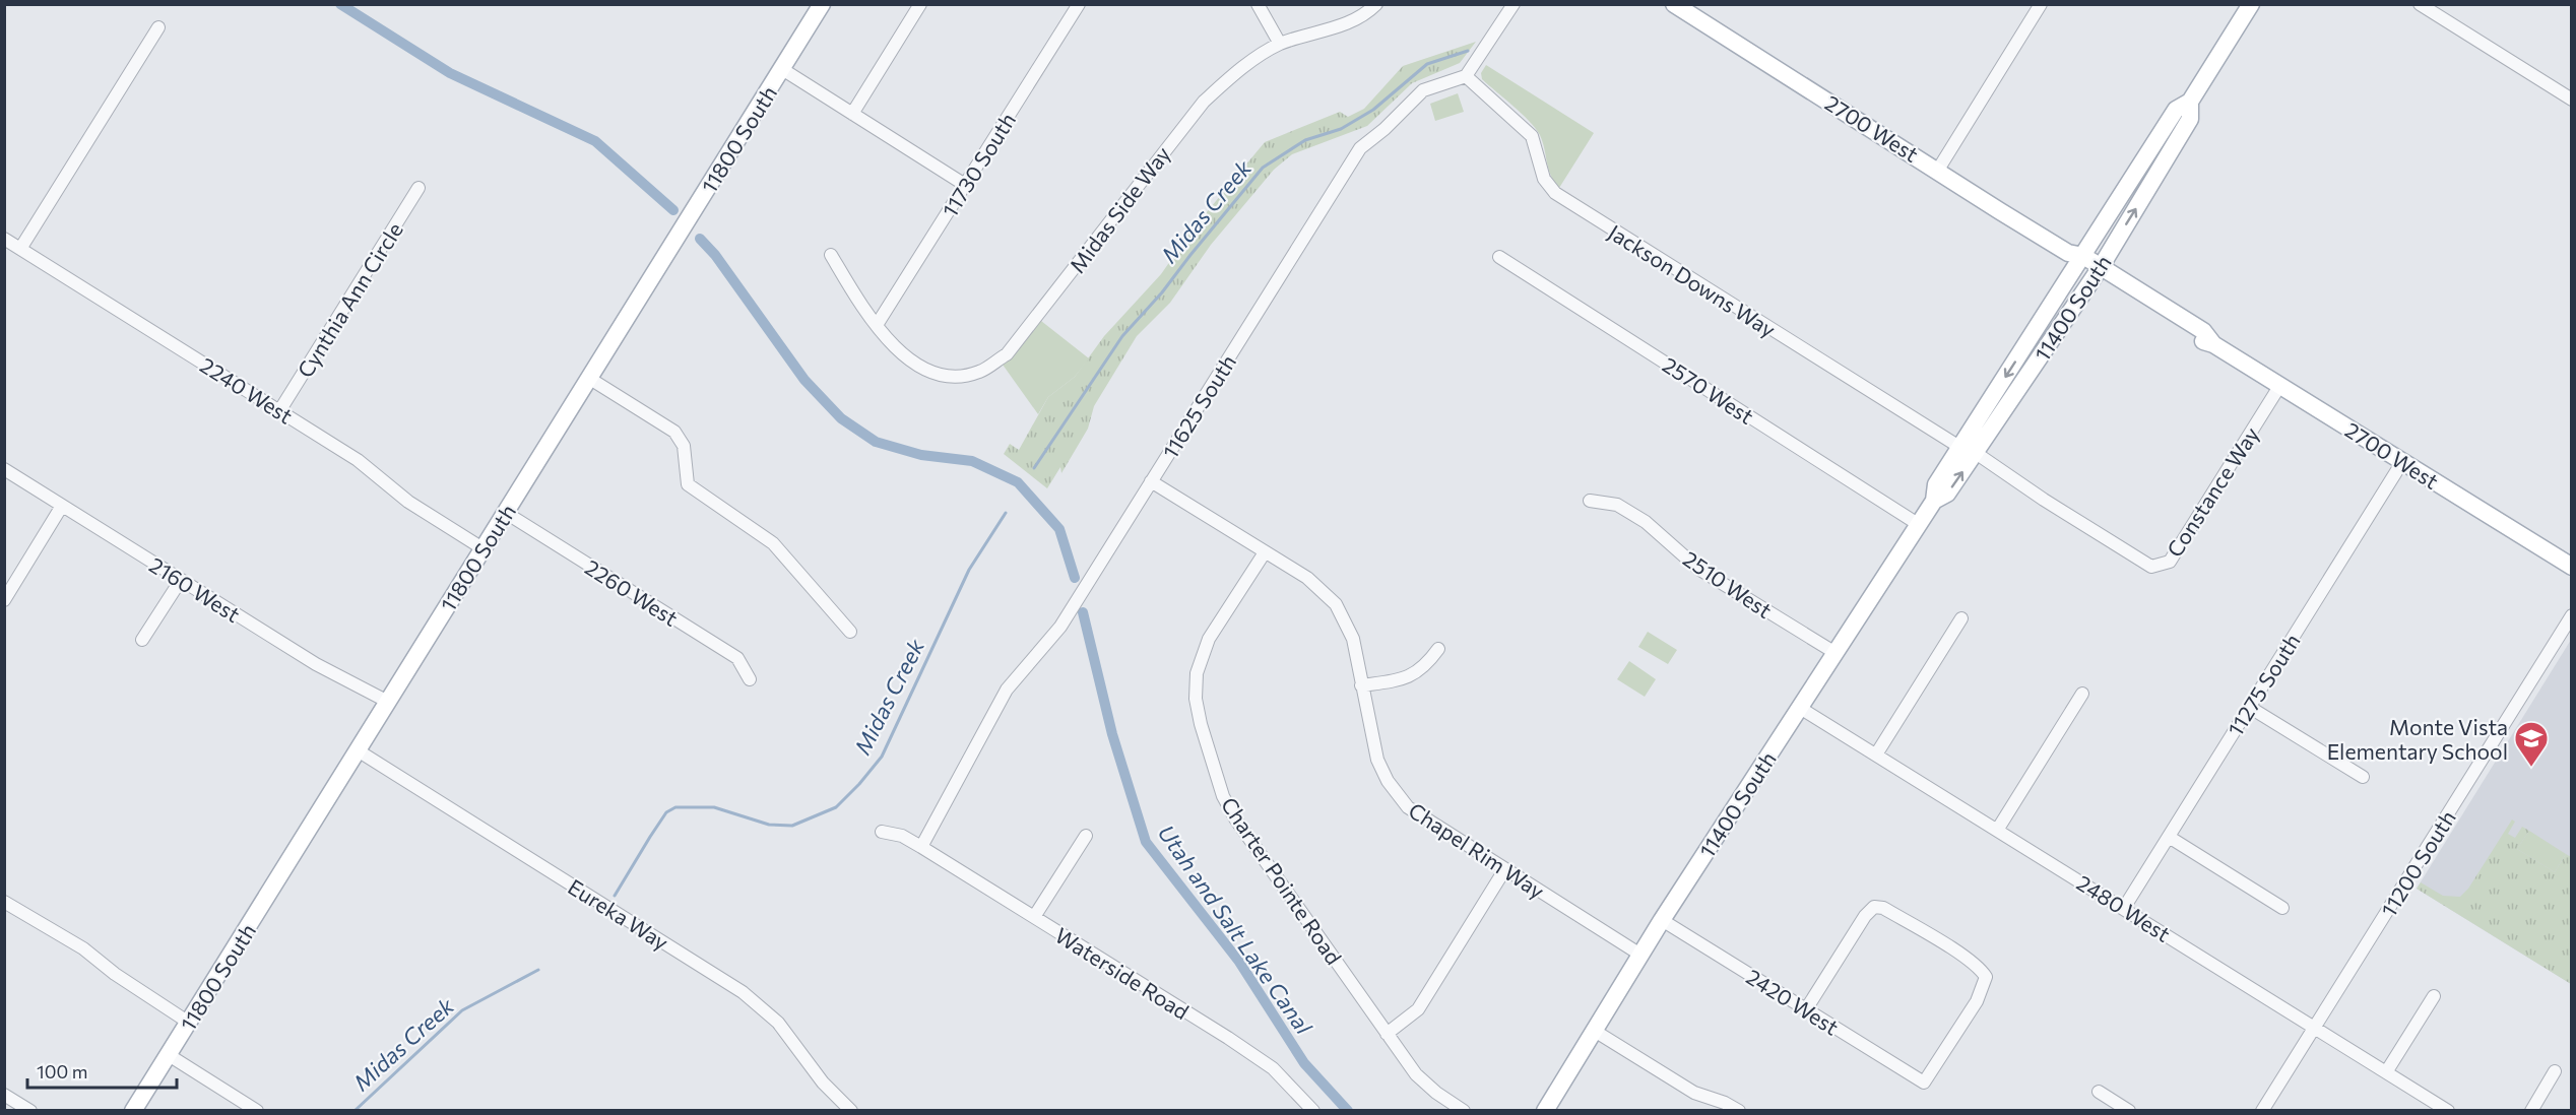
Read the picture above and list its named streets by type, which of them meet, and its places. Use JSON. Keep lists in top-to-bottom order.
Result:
{
  "streets": {
    "main road": ["2700 West", "11800 South", "11400 South"],
    "street": [
      "11730 South",
      "Midas Side Way",
      "Jackson Downs Way",
      "Cynthia Ann Circle",
      "2240 West",
      "2570 West",
      "11625 South",
      "Constance Way",
      "2510 West",
      "2160 West",
      "2260 West",
      "11275 South",
      "Chapel Rim Way",
      "11200 South",
      "Charter Pointe Road",
      "2480 West",
      "Eureka Way",
      "Waterside Road",
      "2420 West"
    ]
  },
  "crossings": [
    ["2700 West", "11400 South"],
    ["2700 West", "Constance Way"],
    ["2700 West", "11275 South"],
    ["11800 South", "2240 West"],
    ["11800 South", "2160 West"],
    ["11800 South", "2260 West"],
    ["11800 South", "Eureka Way"],
    ["11730 South", "Midas Side Way"],
    ["Jackson Downs Way", "11400 South"],
    ["Jackson Downs Way", "11625 South"],
    ["Cynthia Ann Circle", "2240 West"],
    ["11400 South", "2570 West"],
    ["11400 South", "Constance Way"],
    ["11400 South", "2510 West"],
    ["11400 South", "Chapel Rim Way"],
    ["11400 South", "2480 West"],
    ["11400 South", "2420 West"],
    ["11625 South", "Chapel Rim Way"],
    ["11625 South", "Waterside Road"],
    ["11275 South", "2480 West"],
    ["Chapel Rim Way", "Charter Pointe Road"],
    ["11200 South", "2480 West"]
  ],
  "water": ["Midas Creek", "Utah and Salt Lake Canal"],
  "places": {
    "school or university": ["Monte Vista Elementary School"]
  },
  "scale_bar": "100 m"
}
